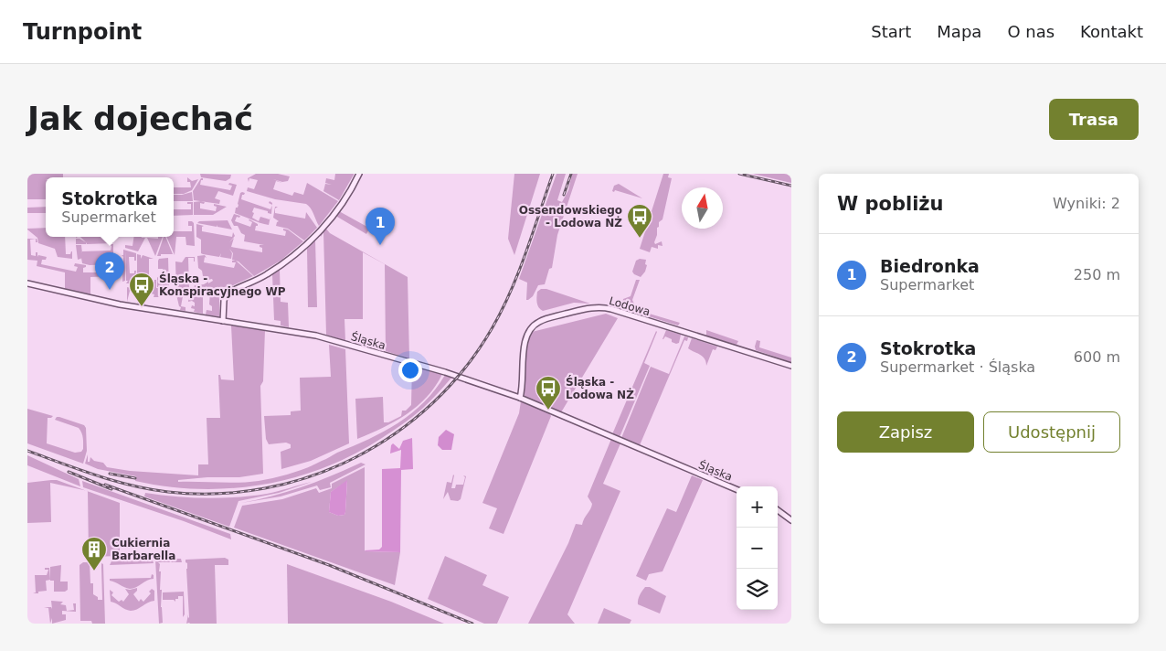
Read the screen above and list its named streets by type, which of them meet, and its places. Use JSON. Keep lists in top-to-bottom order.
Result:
{
  "streets": {
    "street": ["Lodowa", "Śląska"]
  },
  "crossings": [
    ["Lodowa", "Śląska"]
  ],
  "places": {
    "bus stop": ["Ossendowskiego - Lodowa NŻ", "Śląska - Konspiracyjnego WP", "Śląska - Lodowa NŻ"],
    "building": ["Cukiernia Barbarella"]
  },
  "north": "top",
  "page": {
    "header": "Turnpoint",
    "nav": [
      "Start",
      "Mapa",
      "O nas",
      "Kontakt"
    ],
    "buttons": [
      "Trasa",
      ["Zapisz", "Udostępnij"]
    ],
    "title": "Jak dojechać",
    "heading": ["W pobliżu", "Wyniki: 2"],
    "popup": ["Stokrotka", "Supermarket"],
    "pins": ["1", "2"],
    "list": [
      {
        "mark": "1",
        "name": "Biedronka",
        "note": "Supermarket",
        "value": "250 m"
      },
      {
        "mark": "2",
        "name": "Stokrotka",
        "note": "Supermarket · Śląska",
        "value": "600 m"
      }
    ],
    "map_buttons": ["+", "−"]
  }
}
